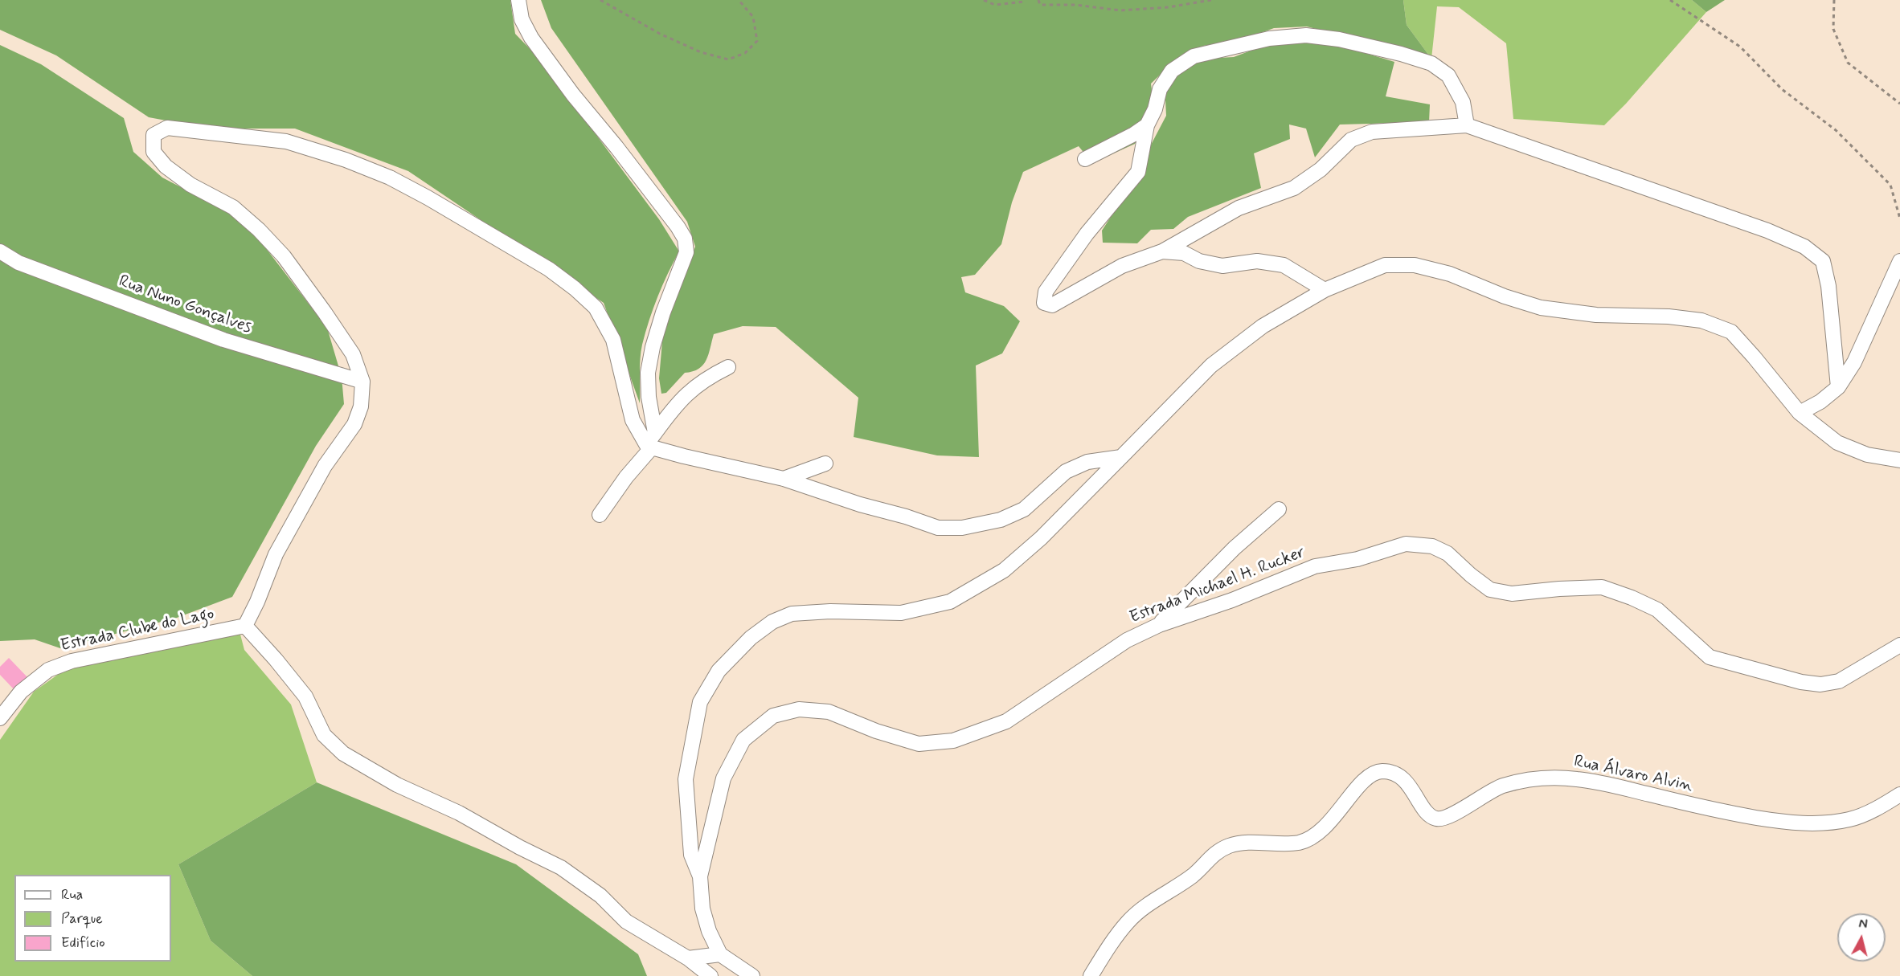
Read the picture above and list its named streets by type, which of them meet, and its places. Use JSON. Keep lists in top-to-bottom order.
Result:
{
  "streets": {
    "street": [
      "Rua Nuno Gonçalves",
      "Estrada Michael H. Rucker",
      "Estrada Clube do Lago",
      "Rua Álvaro Alvin"
    ]
  },
  "legend": ["Rua", "Parque", "Edifício"],
  "north": "top"
}
